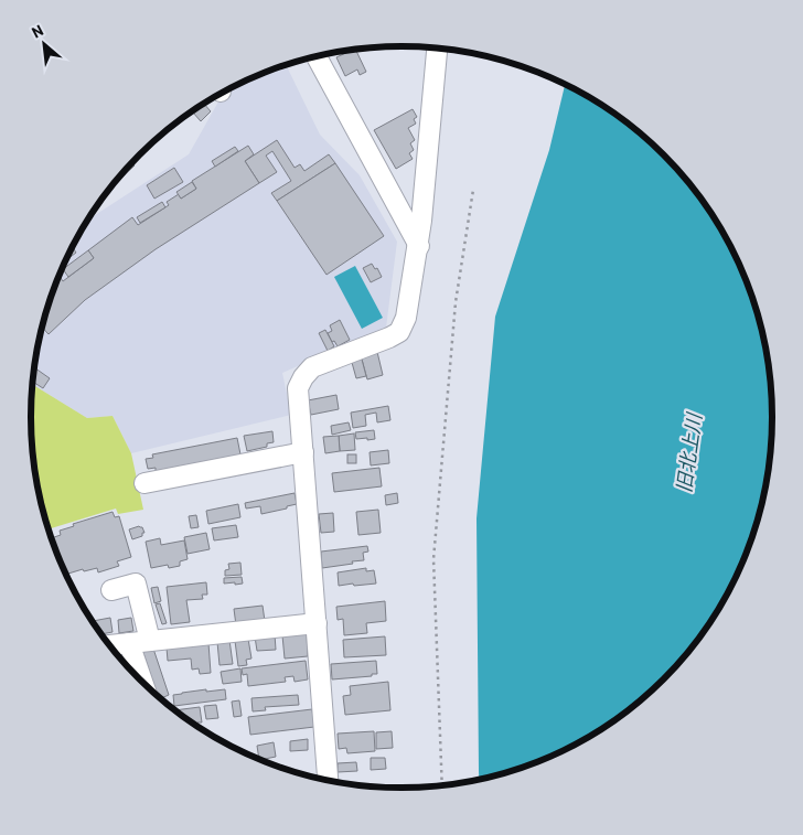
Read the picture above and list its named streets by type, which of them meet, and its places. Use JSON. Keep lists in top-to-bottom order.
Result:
{
  "water": ["旧北上川"],
  "north": "top left"
}
